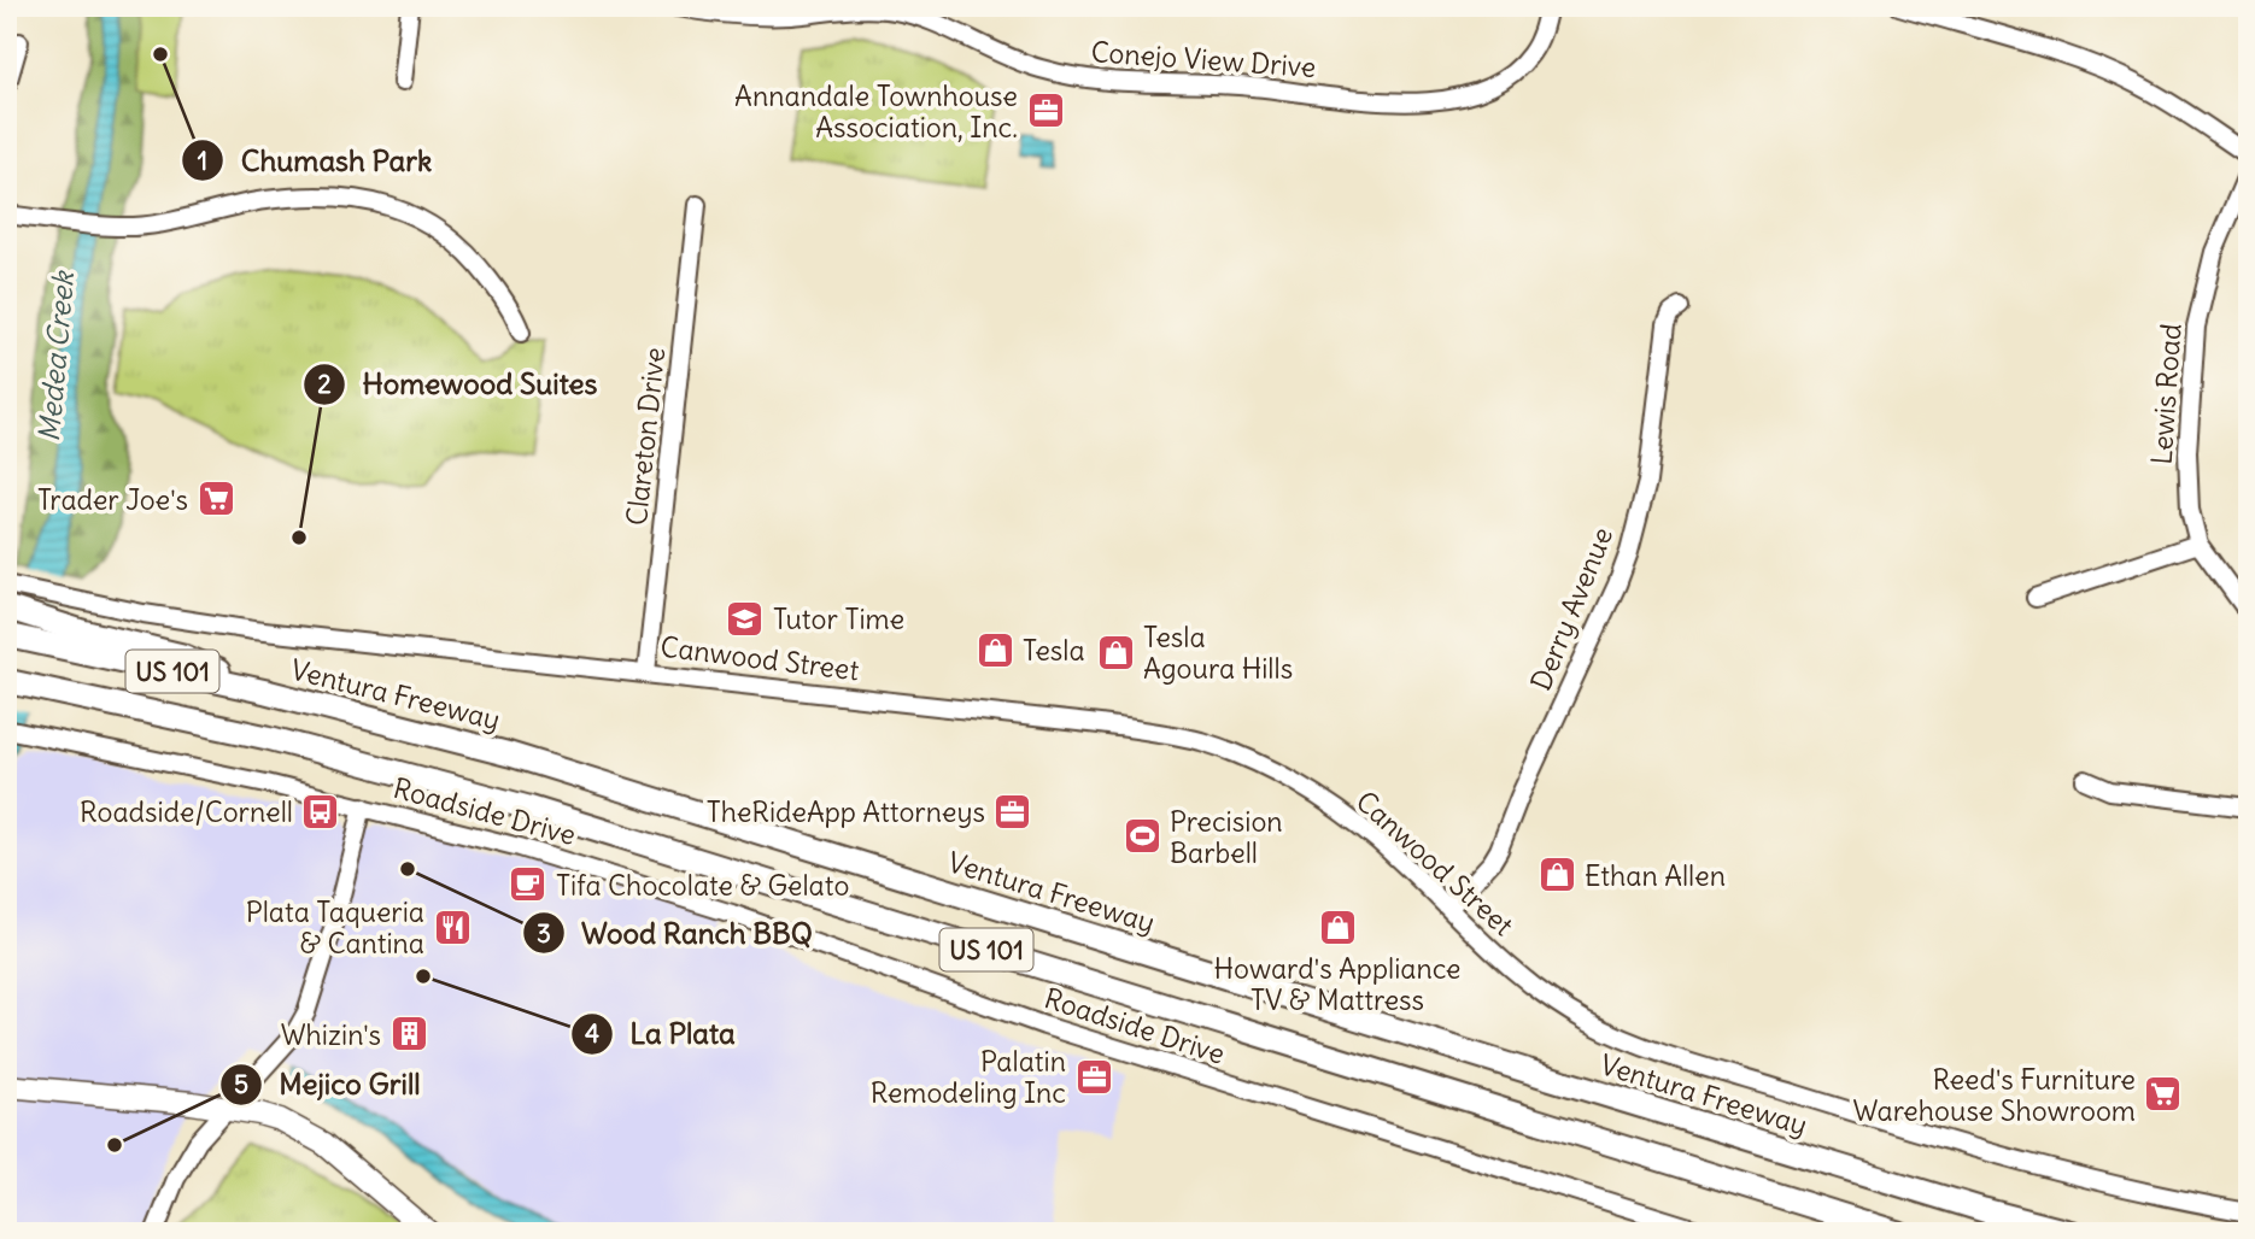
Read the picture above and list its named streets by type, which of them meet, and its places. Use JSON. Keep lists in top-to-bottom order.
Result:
{
  "streets": {
    "highway": ["US 101", "Ventura Freeway"],
    "street": [
      "Conejo View Drive",
      "Lewis Road",
      "Clareton Drive",
      "Derry Avenue",
      "Canwood Street",
      "Roadside Drive"
    ]
  },
  "crossings": [
    ["Clareton Drive", "Canwood Street"],
    ["Derry Avenue", "Canwood Street"]
  ],
  "water": ["Medea Creek"],
  "places": {
    "other": [
      "Chumash Park",
      "Homewood Suites",
      "Wood Ranch BBQ",
      "La Plata",
      "Mejico Grill"
    ],
    "office": ["Annandale Townhouse Association, Inc.", "TheRideApp Attorneys", "Palatin Remodeling Inc"],
    "supermarket": ["Trader Joe's", "Reed's Furniture Warehouse Showroom"],
    "school or university": ["Tutor Time"],
    "shop": [
      "Tesla",
      "Tesla Agoura Hills",
      "Ethan Allen",
      "Howard's Appliance TV & Mattress"
    ],
    "bus stop": ["Roadside/Cornell"],
    "sports": ["Precision Barbell"],
    "cafe": ["Tifa Chocolate & Gelato"],
    "restaurant": ["Plata Taqueria & Cantina"],
    "building": ["Whizin's"]
  }
}
